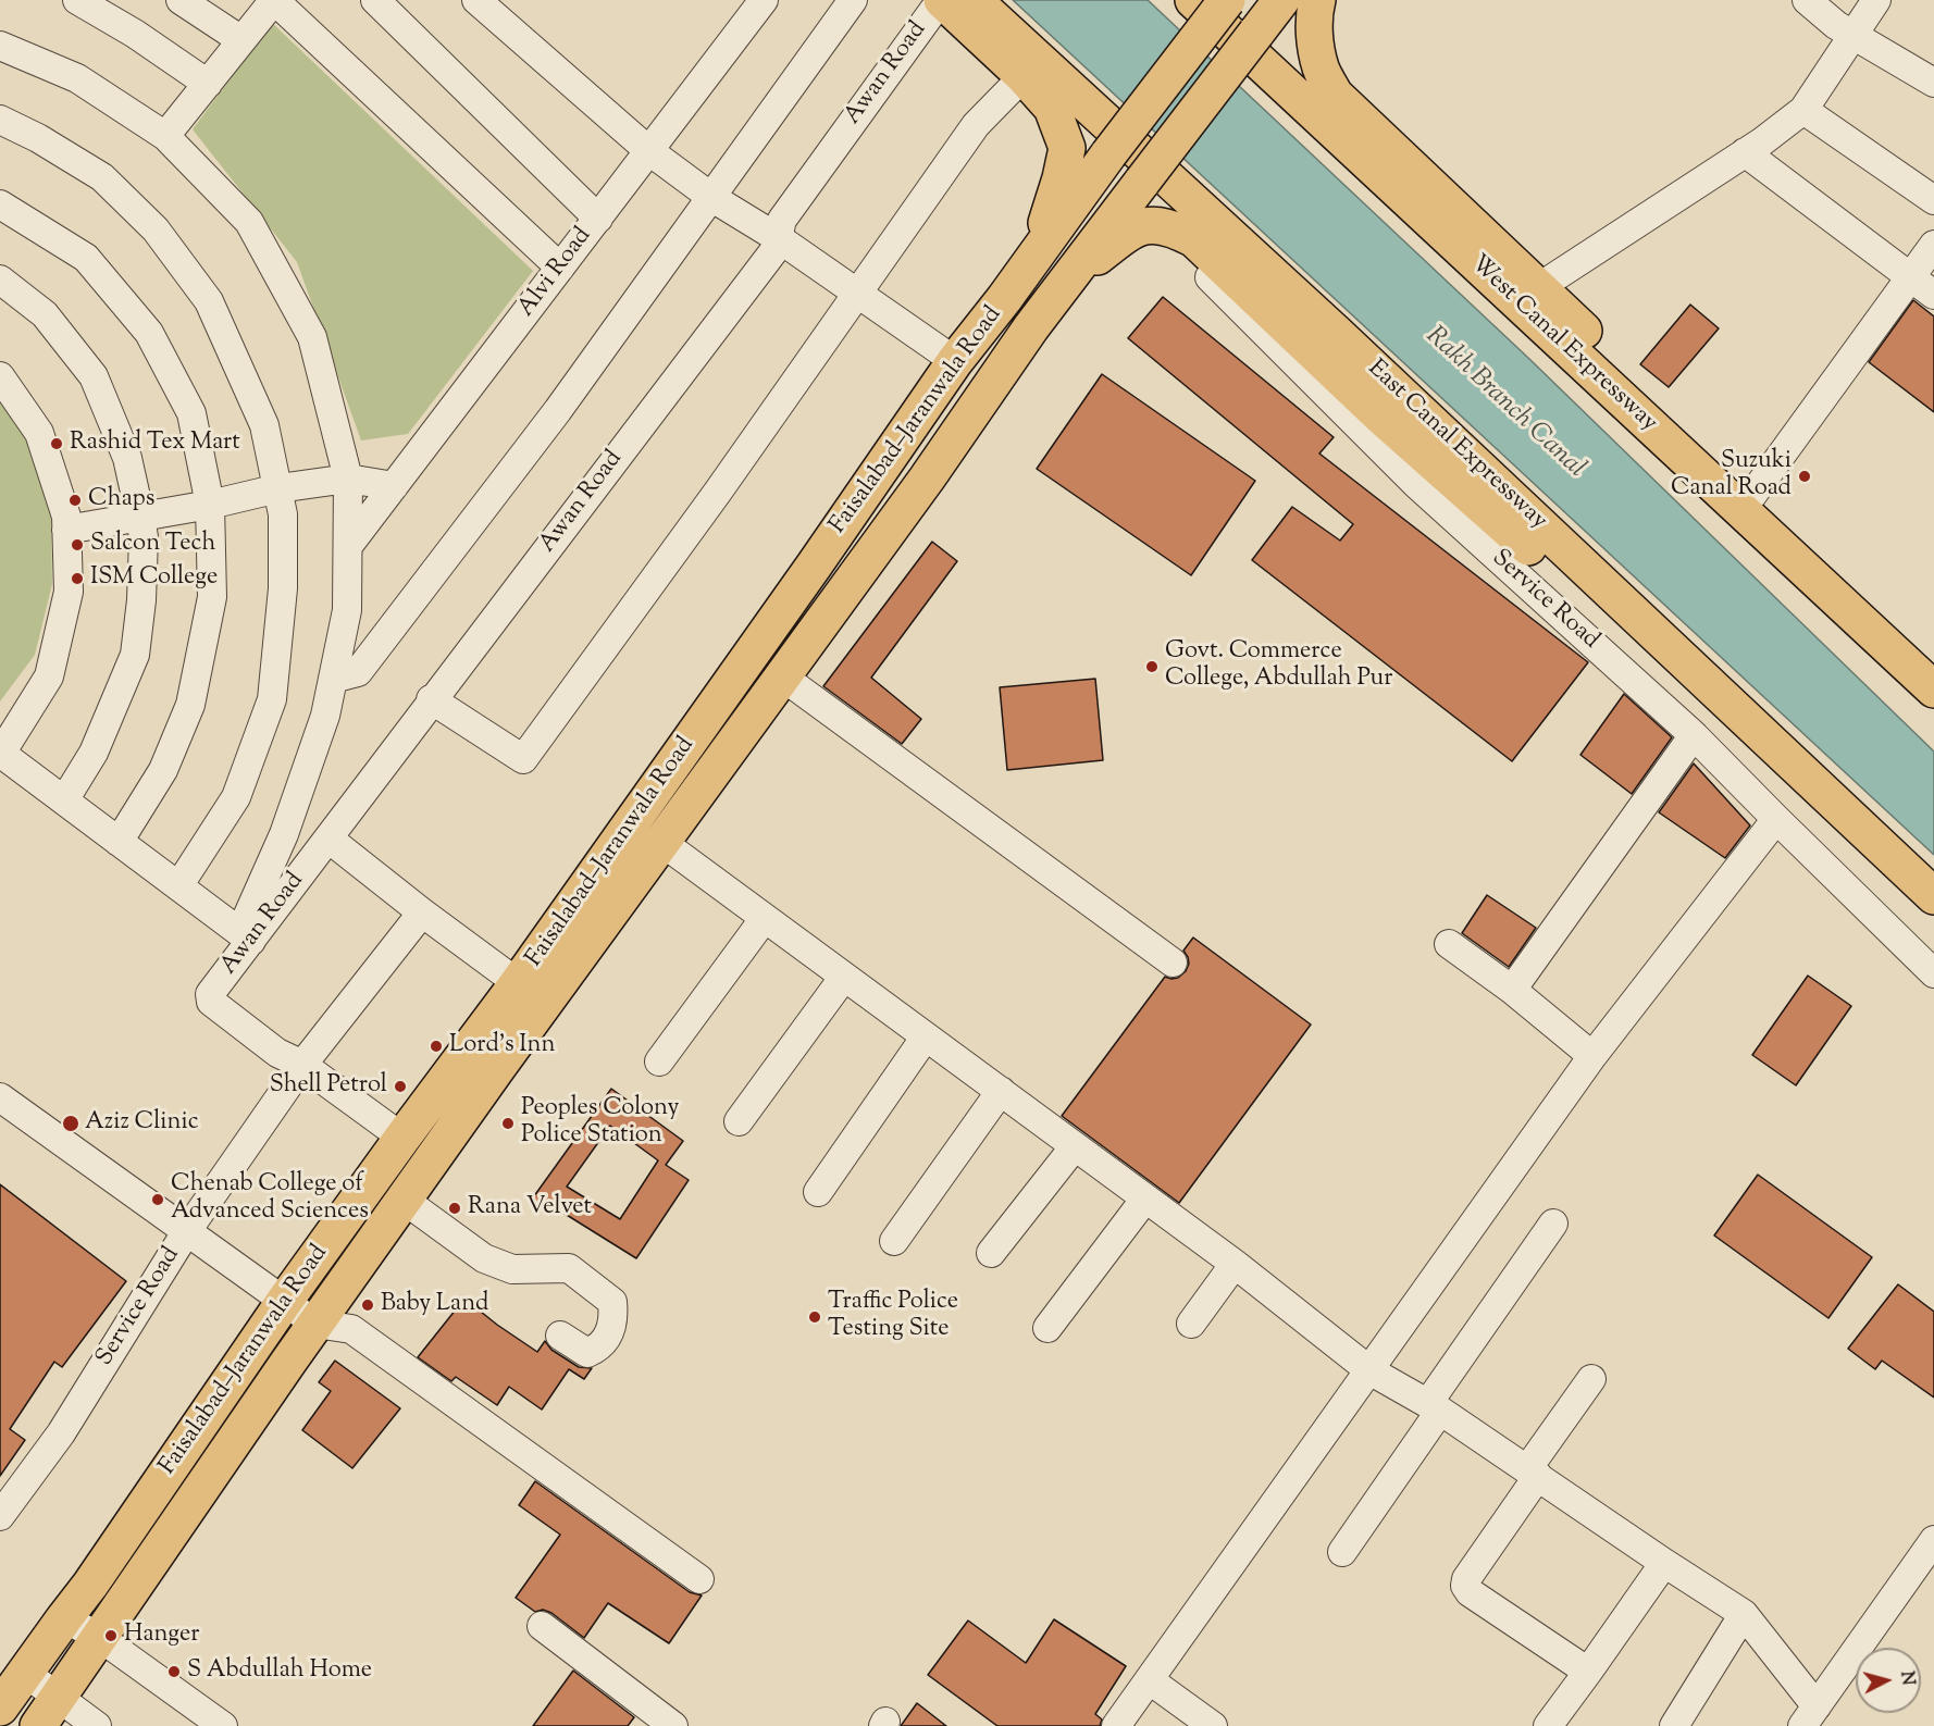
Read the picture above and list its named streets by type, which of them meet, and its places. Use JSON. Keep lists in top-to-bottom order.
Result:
{
  "streets": {
    "main road": ["West Canal Expressway", "Faisalabad–Jaranwala Road", "East Canal Expressway"],
    "street": ["Awan Road", "Alvi Road", "Service Road"]
  },
  "crossings": [
    ["Awan Road", "Service Road"]
  ],
  "water": ["Rakh Branch Canal"],
  "places": [
    "Rashid Tex Mart",
    "Suzuki Canal Road",
    "Chaps",
    "Salcon Tech",
    "ISM College",
    "Govt. Commerce College, Abdullah Pur",
    "Lord's Inn",
    "Shell Petrol",
    "Aziz Clinic",
    "Peoples Colony Police Station",
    "Chenab College of Advanced Sciences",
    "Rana Velvet",
    "Baby Land",
    "Traffic Police Testing Site",
    "Hanger",
    "S Abdullah Home"
  ],
  "north": "right"
}
